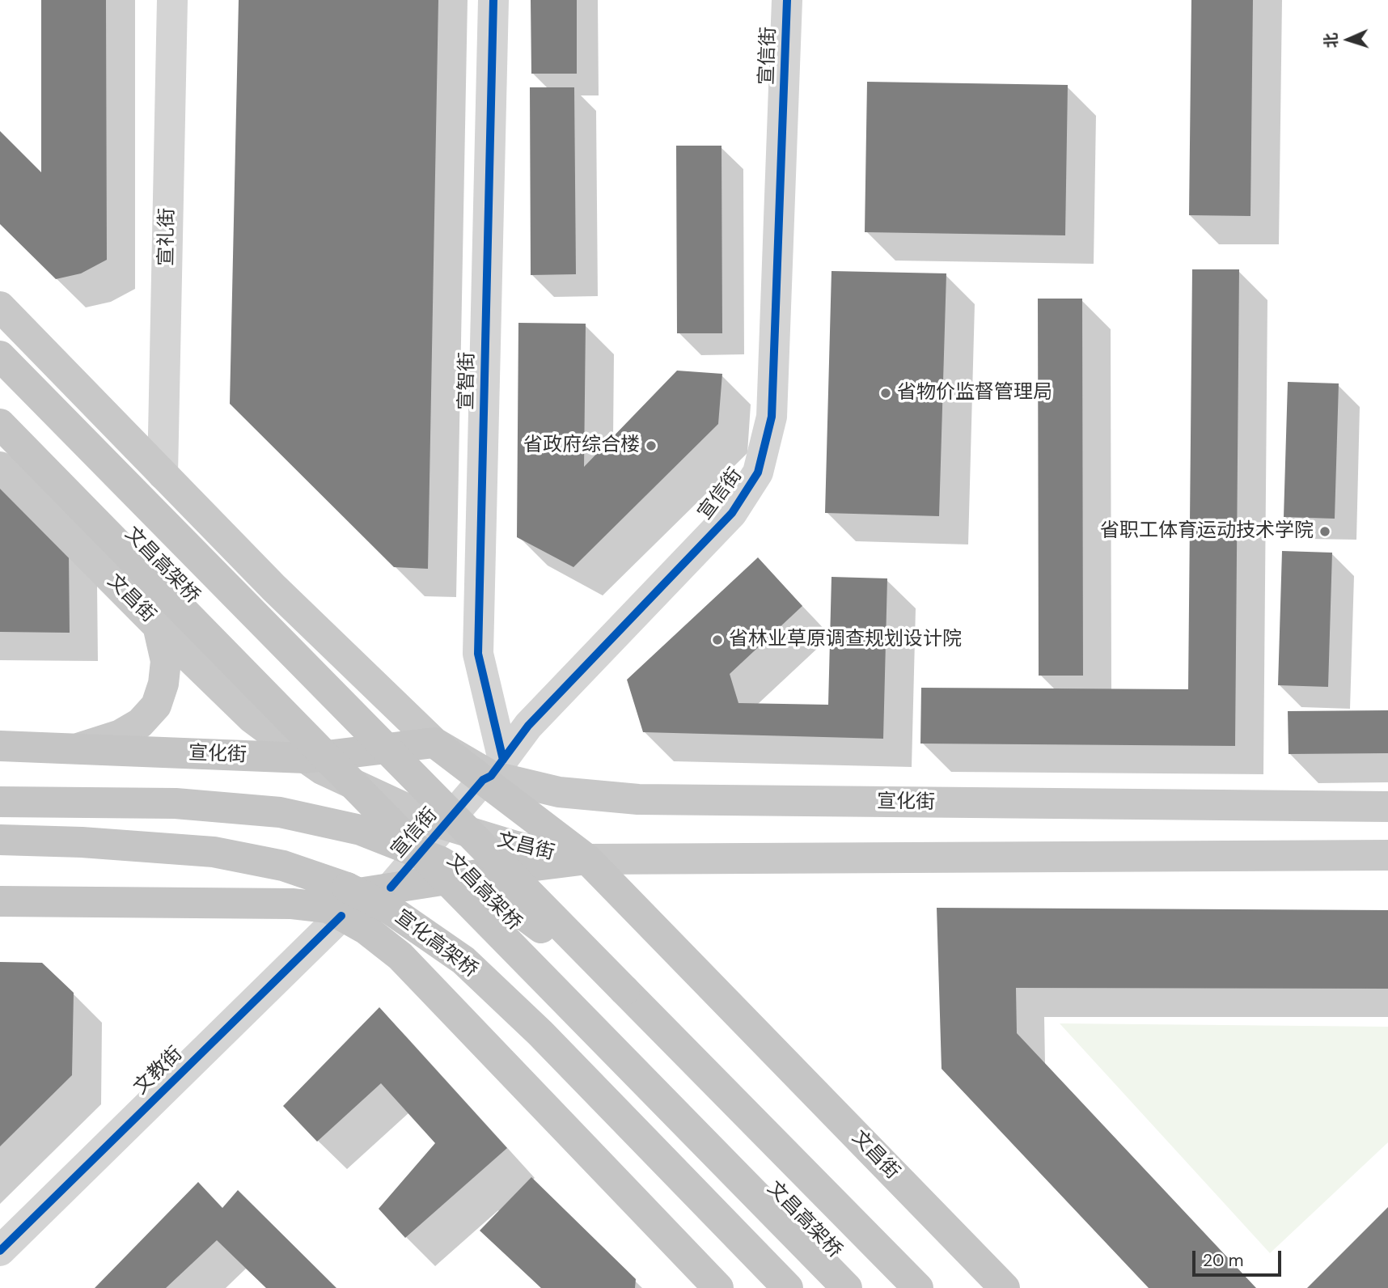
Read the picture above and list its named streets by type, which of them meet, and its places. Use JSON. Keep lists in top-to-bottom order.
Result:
{
  "streets": {
    "highway": [
      "文昌高架桥",
      "文昌街",
      "宣化街",
      "宣化高架桥"
    ],
    "street": [
      "宣信街",
      "宣礼街",
      "宣智街",
      "文教街"
    ]
  },
  "crossings": [
    ["宣信街", "宣智街"],
    ["宣信街", "文昌街"],
    ["宣信街", "宣化街"],
    ["宣智街", "宣化街"],
    ["文昌街", "宣化街"]
  ],
  "places": [
    "省物价监督管理局",
    "省政府综合楼",
    "省职工体育运动技术学院",
    "省林业草原调查规划设计院"
  ],
  "scale_bar": "20 m",
  "north": "left"
}
